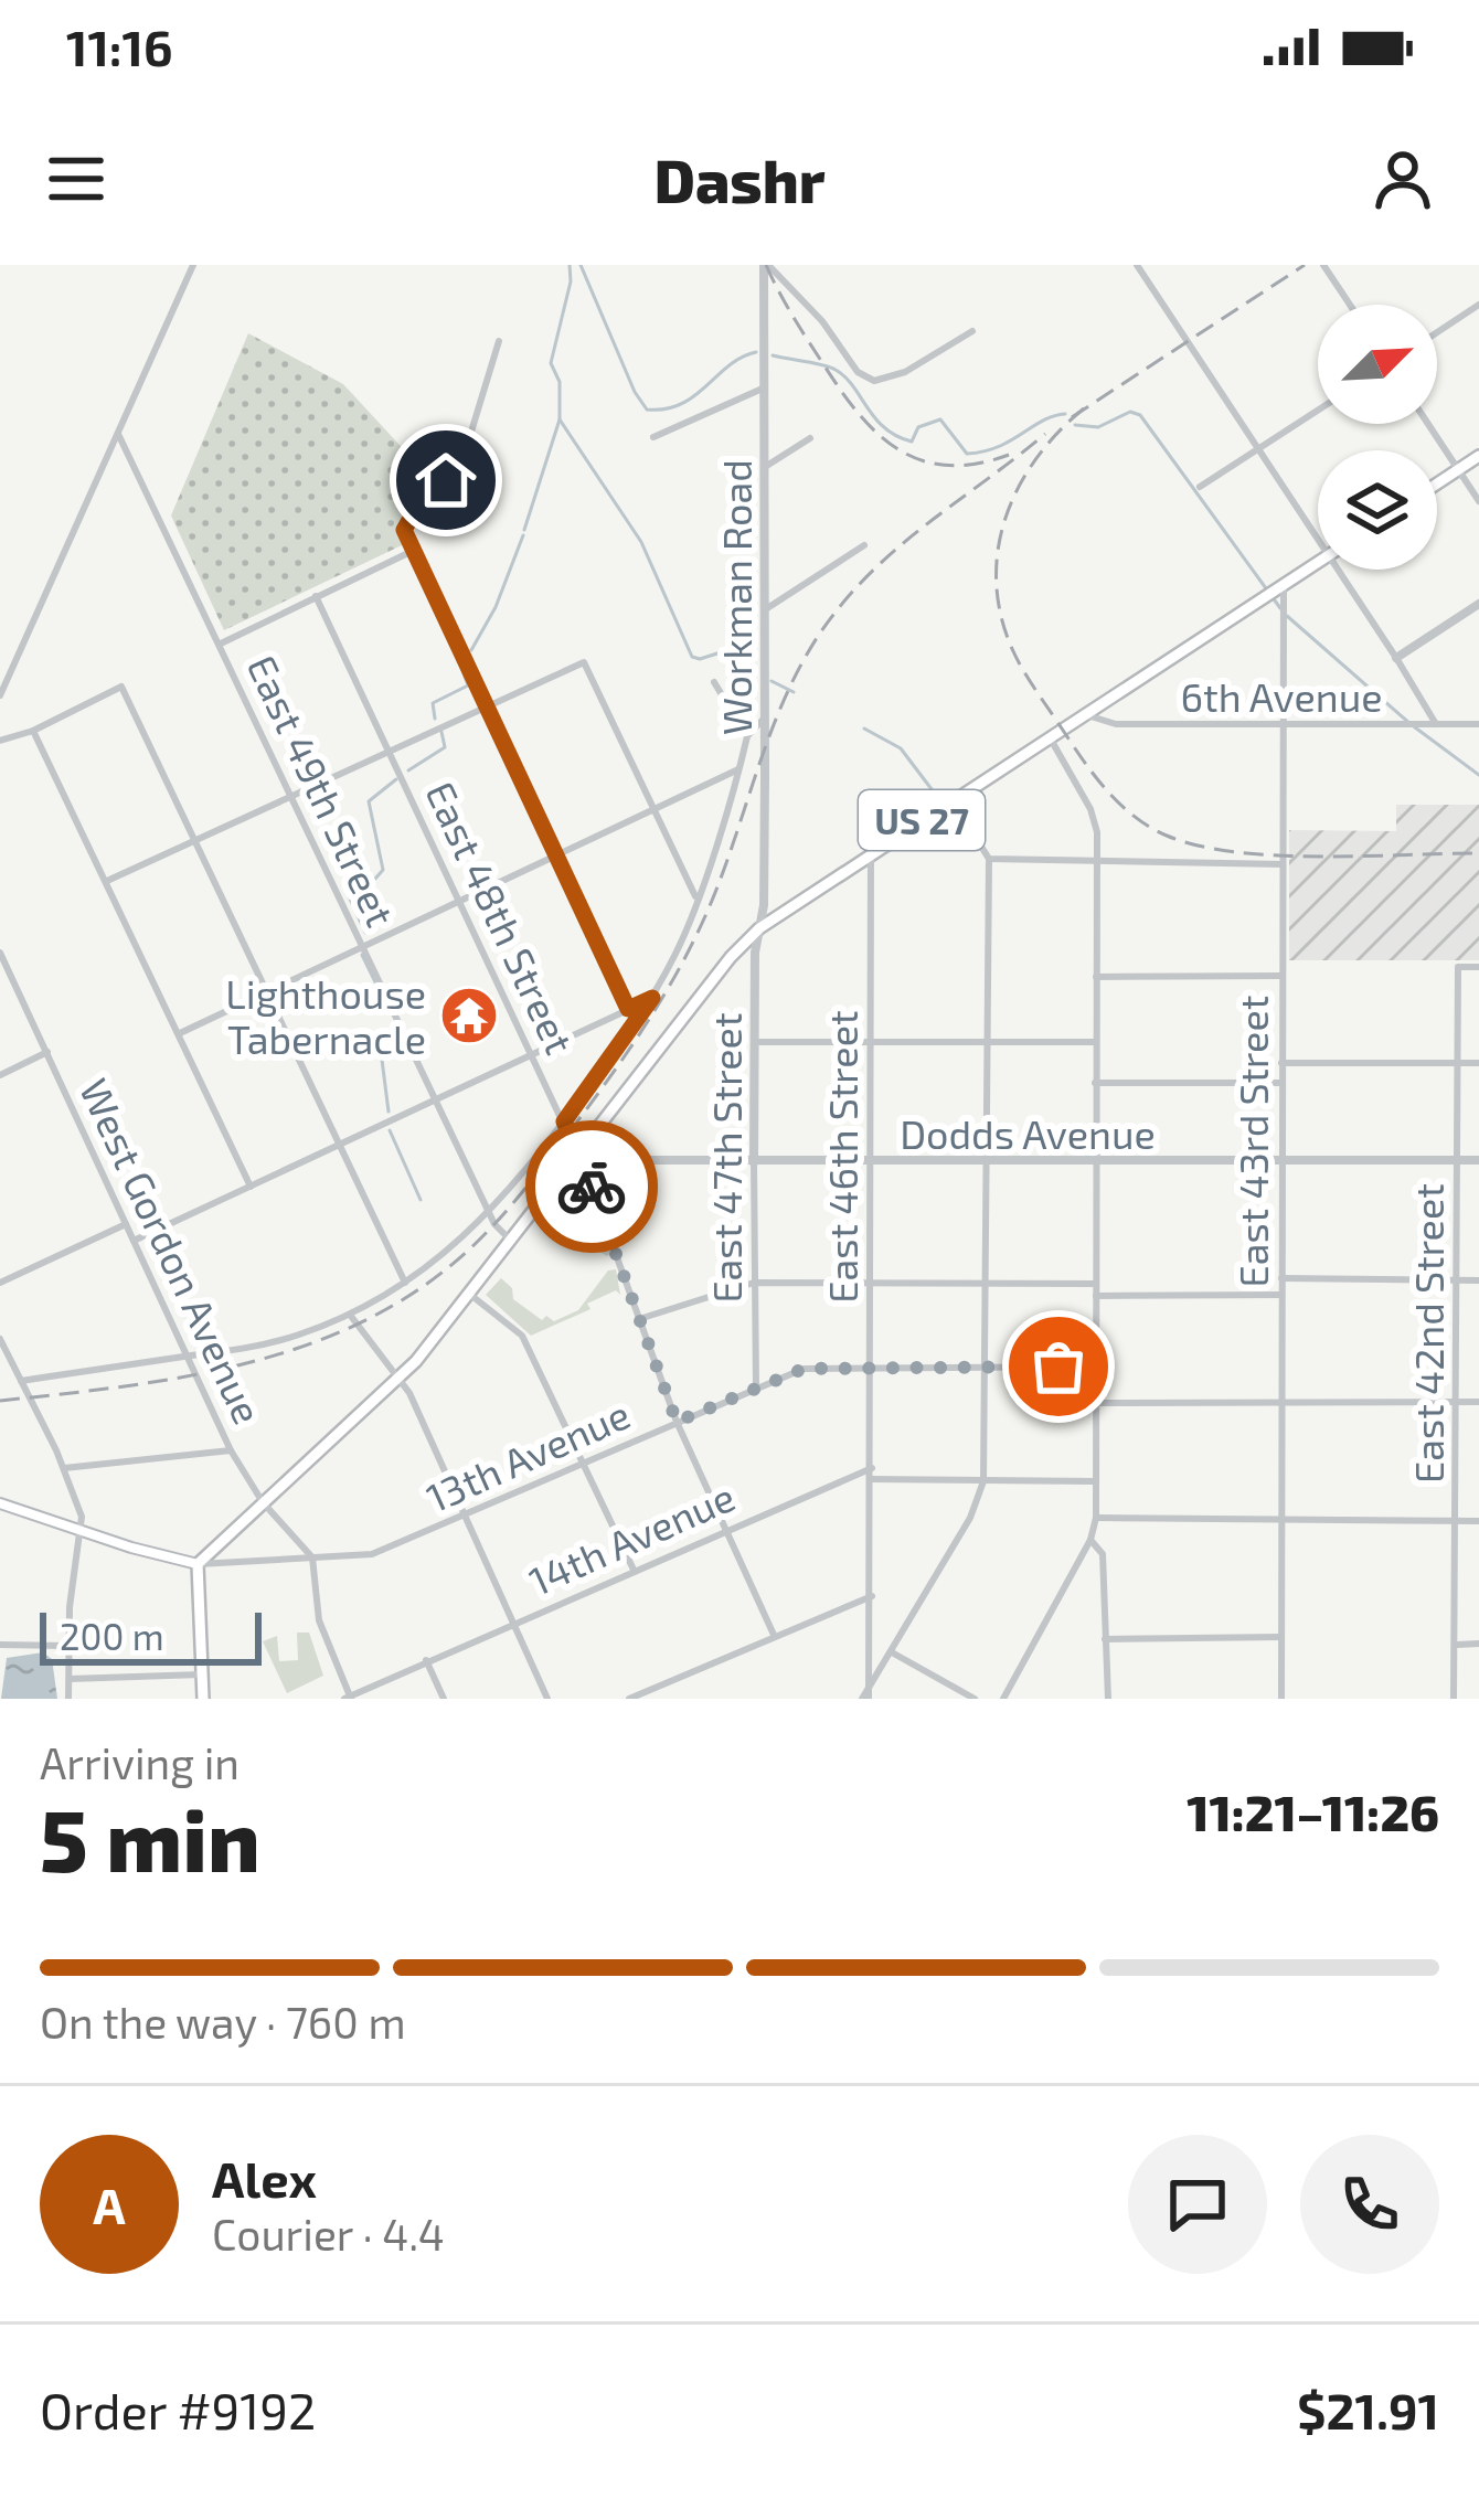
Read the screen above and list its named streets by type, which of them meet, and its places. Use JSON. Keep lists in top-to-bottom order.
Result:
{
  "streets": {
    "highway": ["US 27"],
    "street": [
      "Workman Road",
      "6th Avenue",
      "East 49th Street",
      "East 48th Street",
      "Dodds Avenue",
      "East 43rd Street",
      "East 46th Street",
      "East 47th Street",
      "West Gordon Avenue",
      "East 42nd Street",
      "13th Avenue",
      "14th Avenue"
    ]
  },
  "crossings": [
    ["Workman Road", "US 27"],
    ["Workman Road", "East 47th Street"],
    ["6th Avenue", "US 27"],
    ["6th Avenue", "East 43rd Street"],
    ["East 49th Street", "US 27"],
    ["US 27", "East 48th Street"],
    ["US 27", "Dodds Avenue"],
    ["US 27", "East 43rd Street"],
    ["US 27", "East 46th Street"],
    ["US 27", "East 47th Street"],
    ["US 27", "West Gordon Avenue"],
    ["East 48th Street", "Dodds Avenue"],
    ["East 48th Street", "13th Avenue"],
    ["East 48th Street", "14th Avenue"],
    ["Dodds Avenue", "East 43rd Street"],
    ["Dodds Avenue", "East 46th Street"],
    ["Dodds Avenue", "East 47th Street"],
    ["Dodds Avenue", "East 42nd Street"],
    ["East 46th Street", "13th Avenue"],
    ["East 46th Street", "14th Avenue"],
    ["East 47th Street", "13th Avenue"],
    ["West Gordon Avenue", "13th Avenue"]
  ],
  "places": {
    "temple": ["Lighthouse Tabernacle"]
  },
  "scale_bar": "200 m",
  "north": "top right",
  "page": {
    "status": "11:16",
    "header": "Dashr",
    "scale": "200 m",
    "heading": ["5 min", "Arriving in", "11:21–11:26"],
    "panel": [
      "Alex",
      "Courier · 4.4",
      "Order #9192",
      "$21.91"
    ],
    "bar": "On the way · 760 m",
    "round": "A"
  }
}
